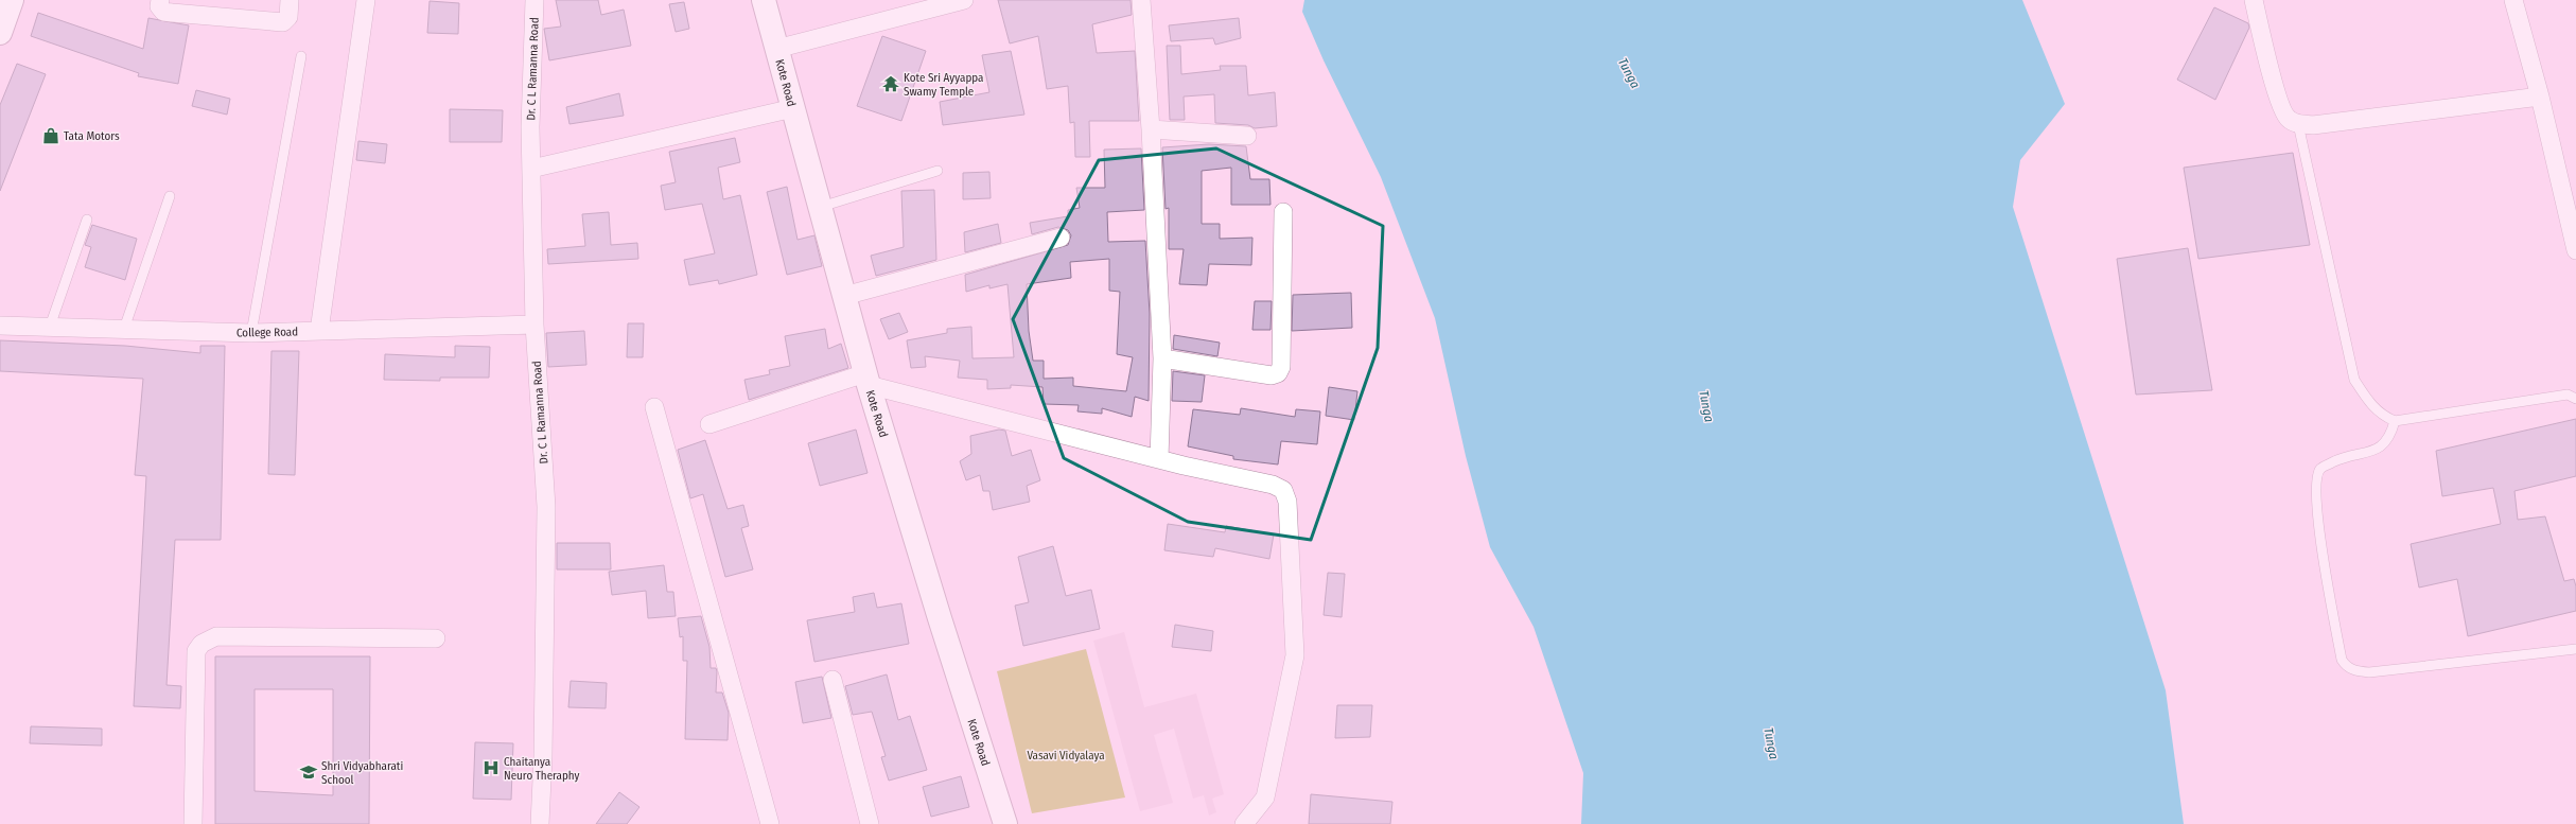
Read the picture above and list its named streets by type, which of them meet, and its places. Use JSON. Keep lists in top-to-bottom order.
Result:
{
  "streets": {
    "street": ["Dr. C L Ramanna Road", "Kote Road", "College Road"]
  },
  "crossings": [
    ["Dr. C L Ramanna Road", "College Road"]
  ],
  "water": ["Tunga"],
  "parks": ["Vasavi Vidyalaya"],
  "places": {
    "temple": ["Kote Sri Ayyappa Swamy Temple"],
    "shop": ["Tata Motors"],
    "hospital": ["Chaitanya Neuro Theraphy"],
    "school or university": ["Shri Vidyabharati School"]
  }
}
